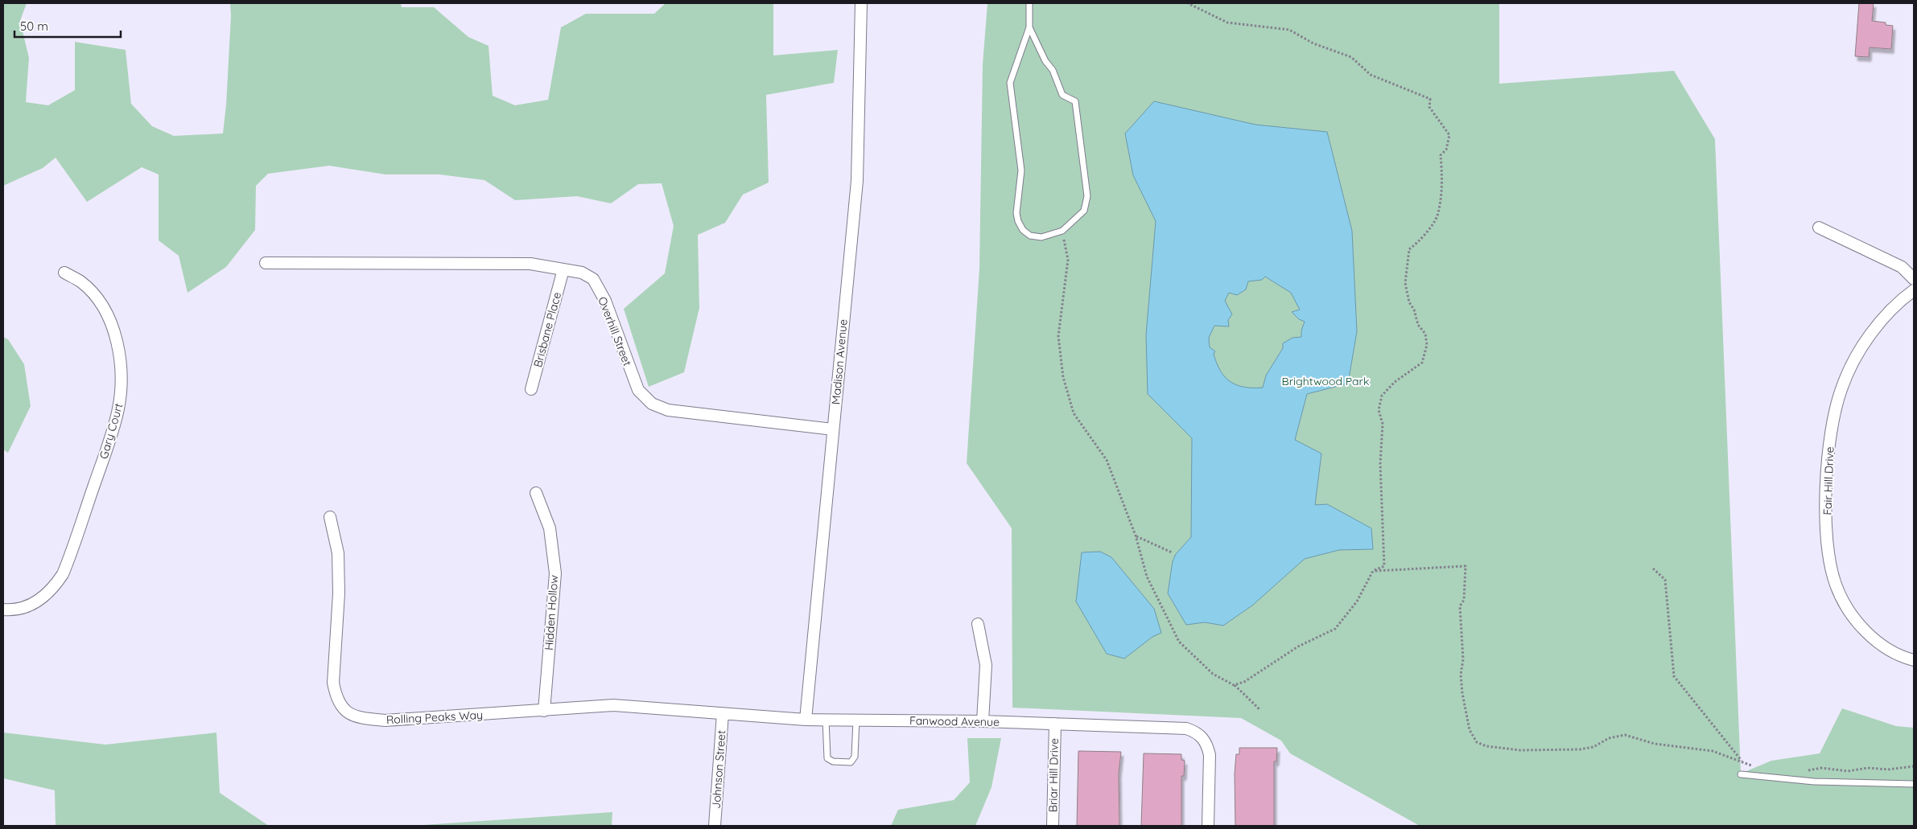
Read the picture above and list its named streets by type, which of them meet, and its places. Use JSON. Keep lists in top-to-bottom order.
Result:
{
  "streets": {
    "street": [
      "Brisbane Place",
      "Overhill Street",
      "Madison Avenue",
      "Gary Court",
      "Fair Hill Drive",
      "Hidden Hollow",
      "Rolling Peaks Way",
      "Fanwood Avenue",
      "Johnson Street",
      "Briar Hill Drive"
    ]
  },
  "crossings": [
    ["Brisbane Place", "Overhill Street"],
    ["Overhill Street", "Madison Avenue"],
    ["Madison Avenue", "Fanwood Avenue"],
    ["Hidden Hollow", "Rolling Peaks Way"],
    ["Rolling Peaks Way", "Fanwood Avenue"],
    ["Rolling Peaks Way", "Johnson Street"],
    ["Fanwood Avenue", "Johnson Street"],
    ["Fanwood Avenue", "Briar Hill Drive"]
  ],
  "parks": ["Brightwood Park"],
  "scale_bar": "50 m"
}
